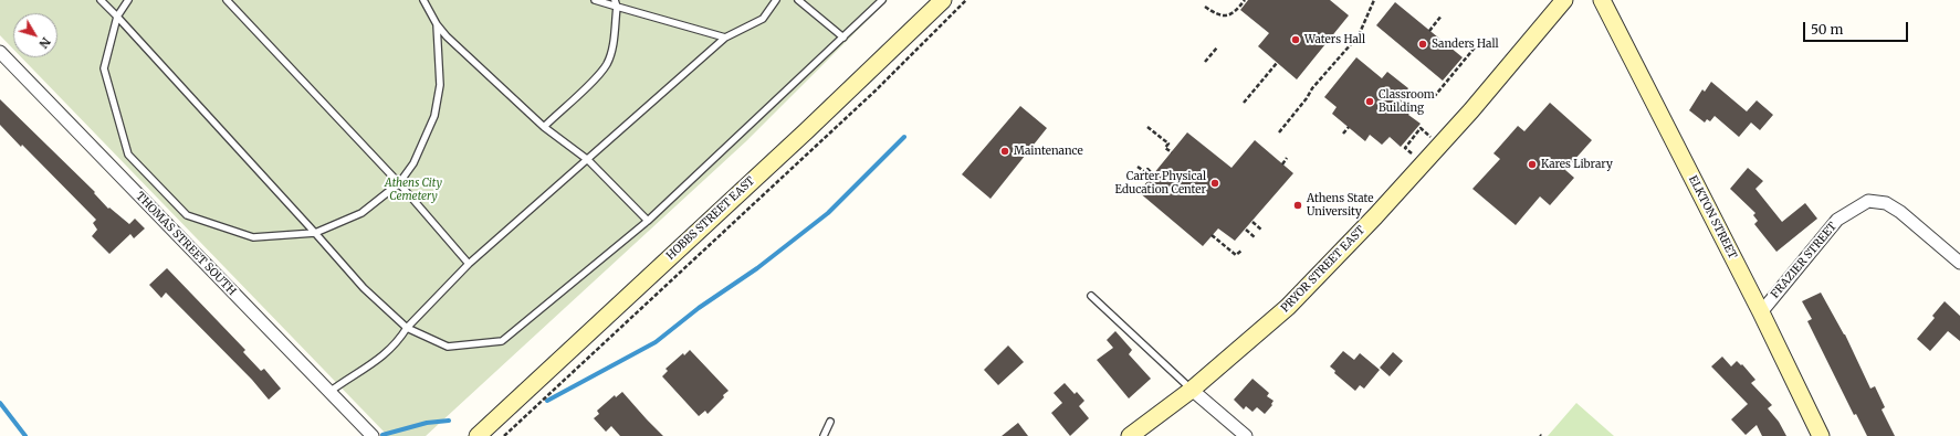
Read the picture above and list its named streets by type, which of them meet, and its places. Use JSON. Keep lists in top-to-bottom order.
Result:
{
  "streets": {
    "street": [
      "ELKTON STREET",
      "HOBBS STREET EAST",
      "THOMAS STREET SOUTH",
      "FRAZIER STREET",
      "PRYOR STREET EAST"
    ]
  },
  "crossings": [
    ["ELKTON STREET", "FRAZIER STREET"]
  ],
  "parks": ["Athens City Cemetery"],
  "places": [
    "Waters Hall",
    "Sanders Hall",
    "Classroom Building",
    "Maintenance",
    "Kares Library",
    "Carter Physical Education Center",
    "Athens State University"
  ],
  "scale_bar": "50 m",
  "north": "bottom right"
}
